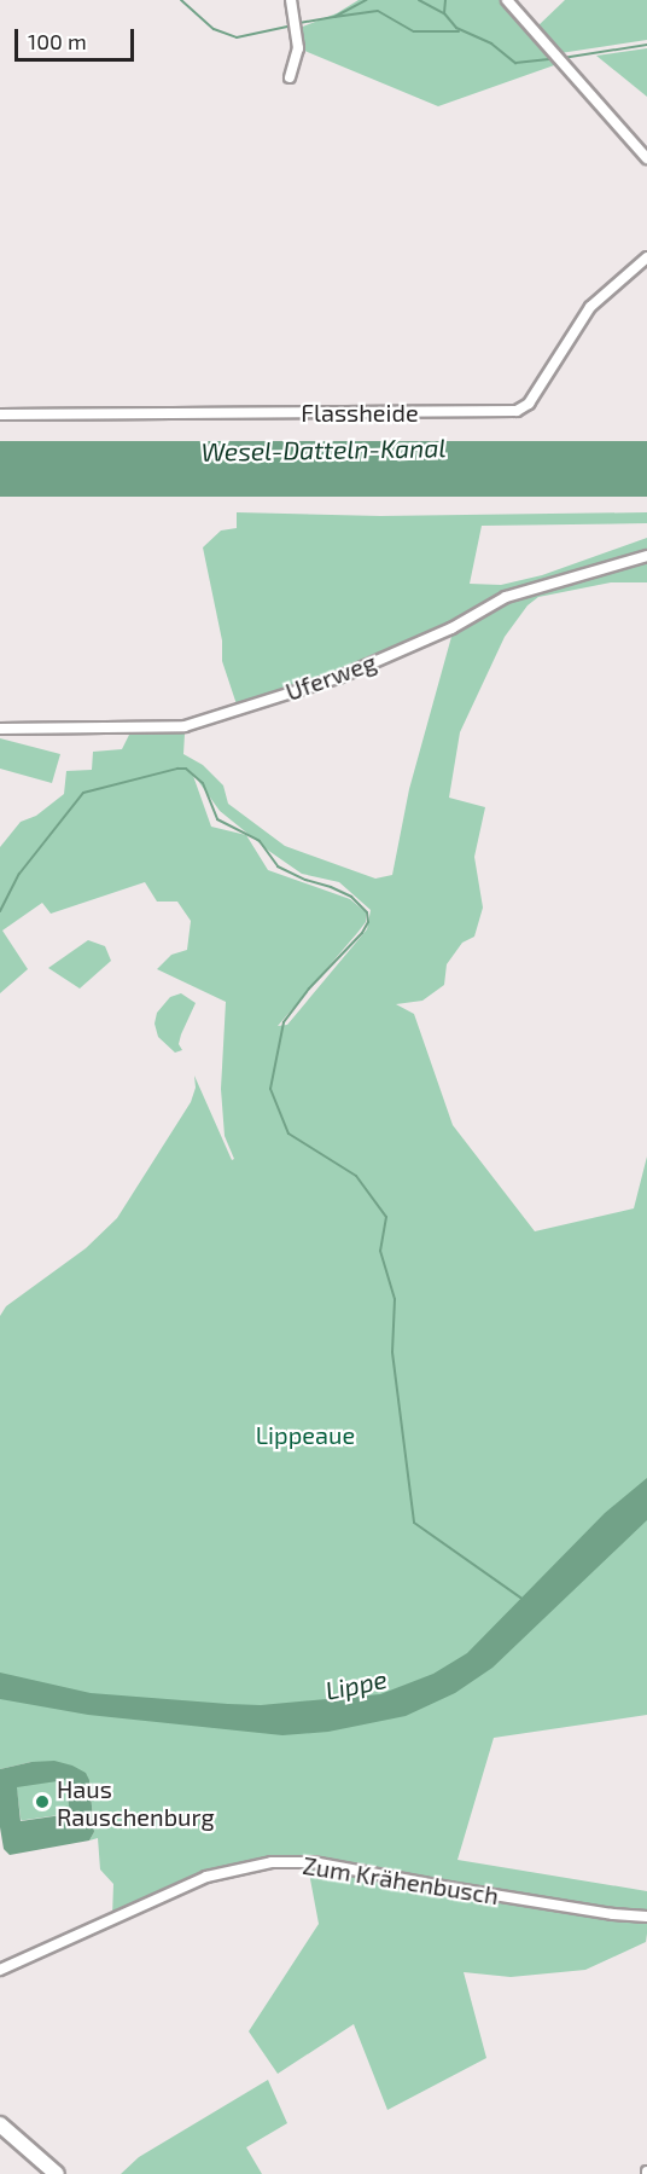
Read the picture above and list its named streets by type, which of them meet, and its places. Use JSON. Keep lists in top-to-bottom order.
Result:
{
  "streets": {
    "street": ["Flassheide", "Uferweg", "Zum Krähenbusch"]
  },
  "water": ["Wesel-Datteln-Kanal", "Lippe"],
  "parks": ["Lippeaue"],
  "places": ["Haus Rauschenburg"],
  "scale_bar": "100 m"
}
